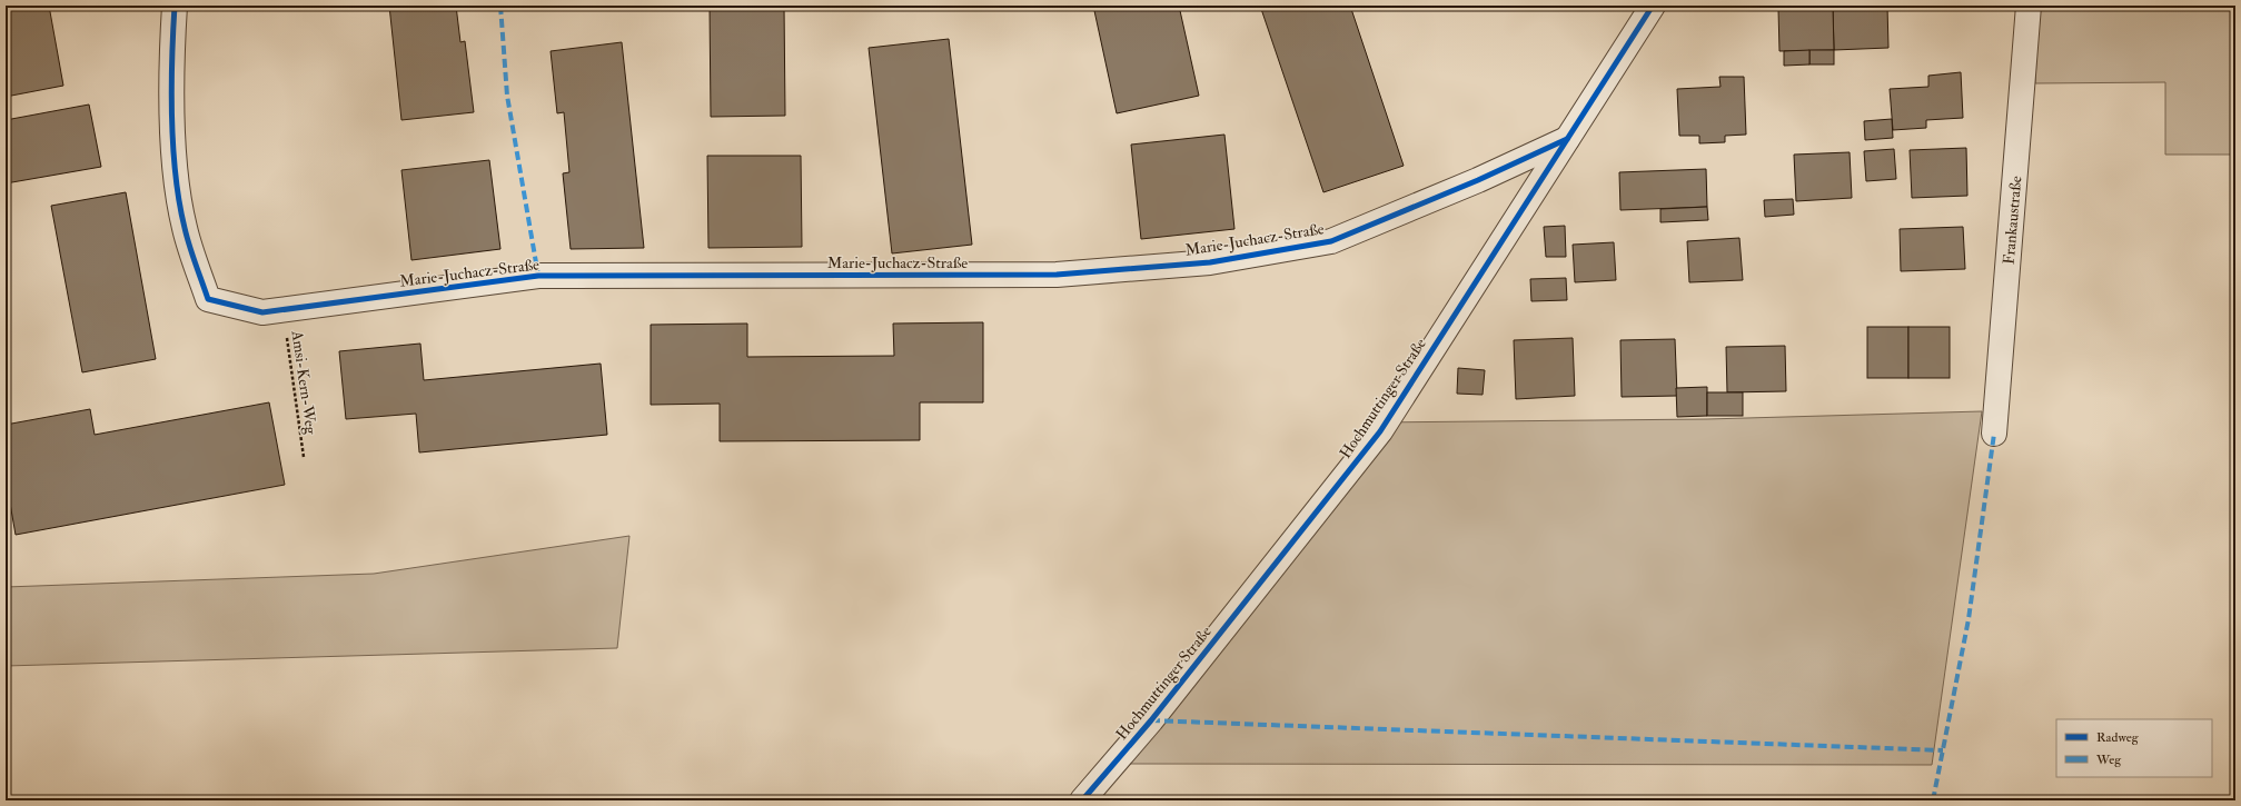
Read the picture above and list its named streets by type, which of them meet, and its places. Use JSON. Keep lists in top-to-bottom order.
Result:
{
  "streets": {
    "street": ["Frankaustraße", "Marie-Juchacz-Straße", "Hochmuttinger Straße"],
    "path": ["Amsi-Kern-Weg"]
  },
  "crossings": [
    ["Marie-Juchacz-Straße", "Amsi-Kern-Weg"],
    ["Marie-Juchacz-Straße", "Hochmuttinger Straße"]
  ],
  "legend": ["Radweg", "Weg"]
}
